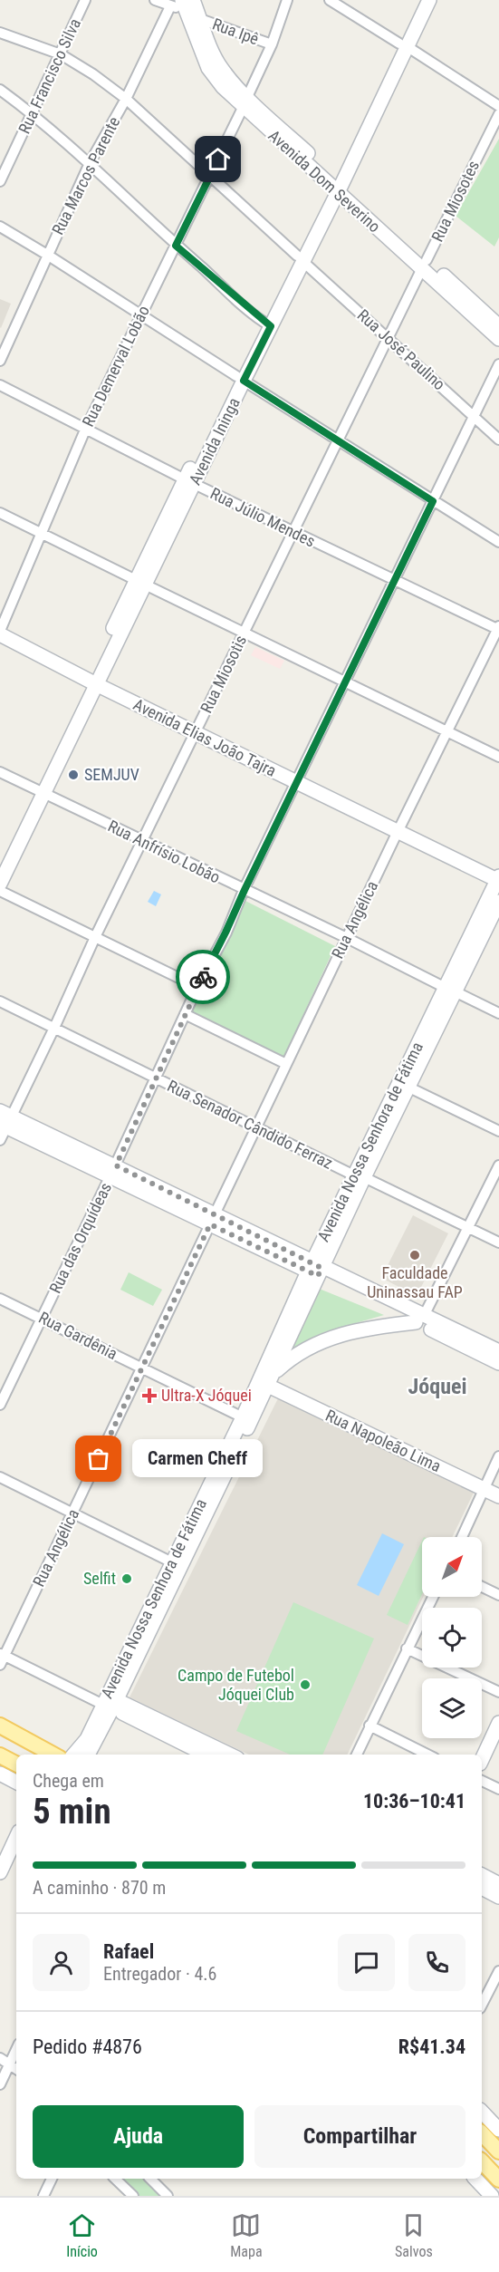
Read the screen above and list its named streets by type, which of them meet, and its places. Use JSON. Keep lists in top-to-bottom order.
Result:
{
  "streets": {
    "main road": [
      "Avenida Dom Severino",
      "Avenida Ininga",
      "Avenida Elias João Tajra",
      "Avenida Nossa Senhora de Fátima",
      "Rua Napoleão Lima"
    ],
    "street": [
      "Rua Ipê",
      "Rua Francisco Silva",
      "Rua Marcos Parente",
      "Rua Miosotes",
      "Rua José Paulino",
      "Rua Demerval Lobão",
      "Rua Júlio Mendes",
      "Rua Miosotis",
      "Rua Anfrísio Lobão",
      "Rua Angélica",
      "Rua Senador Cândido Ferraz",
      "Rua das Orquídeas",
      "Rua Gardênia"
    ]
  },
  "crossings": [
    ["Rua Ipê", "Avenida Dom Severino"],
    ["Rua Ipê", "Rua Demerval Lobão"],
    ["Rua Francisco Silva", "Rua José Paulino"],
    ["Rua Marcos Parente", "Avenida Dom Severino"],
    ["Rua Marcos Parente", "Rua José Paulino"],
    ["Avenida Dom Severino", "Rua Miosotes"],
    ["Avenida Dom Severino", "Rua Demerval Lobão"],
    ["Avenida Dom Severino", "Avenida Ininga"],
    ["Avenida Dom Severino", "Rua Miosotis"],
    ["Rua Miosotes", "Rua Miosotis"],
    ["Rua José Paulino", "Rua Demerval Lobão"],
    ["Rua José Paulino", "Avenida Ininga"],
    ["Rua José Paulino", "Rua Miosotis"],
    ["Rua José Paulino", "Rua das Orquídeas"],
    ["Rua Demerval Lobão", "Rua Júlio Mendes"],
    ["Rua Demerval Lobão", "Avenida Elias João Tajra"],
    ["Avenida Ininga", "Rua Júlio Mendes"],
    ["Avenida Ininga", "Avenida Elias João Tajra"],
    ["Avenida Ininga", "Rua Anfrísio Lobão"],
    ["Rua Júlio Mendes", "Rua Miosotis"],
    ["Rua Júlio Mendes", "Rua Angélica"],
    ["Rua Júlio Mendes", "Rua das Orquídeas"],
    ["Rua Miosotis", "Avenida Elias João Tajra"],
    ["Rua Miosotis", "Rua Anfrísio Lobão"],
    ["Rua Miosotis", "Rua Senador Cândido Ferraz"],
    ["Avenida Elias João Tajra", "Rua Angélica"],
    ["Avenida Elias João Tajra", "Avenida Nossa Senhora de Fátima"],
    ["Avenida Elias João Tajra", "Rua das Orquídeas"],
    ["Rua Anfrísio Lobão", "Rua Angélica"],
    ["Rua Anfrísio Lobão", "Avenida Nossa Senhora de Fátima"],
    ["Rua Anfrísio Lobão", "Rua das Orquídeas"],
    ["Rua Angélica", "Rua Senador Cândido Ferraz"],
    ["Rua Angélica", "Rua Gardênia"],
    ["Rua Senador Cândido Ferraz", "Avenida Nossa Senhora de Fátima"],
    ["Rua Senador Cândido Ferraz", "Rua das Orquídeas"],
    ["Avenida Nossa Senhora de Fátima", "Rua Gardênia"],
    ["Avenida Nossa Senhora de Fátima", "Rua Napoleão Lima"],
    ["Rua das Orquídeas", "Rua Gardênia"]
  ],
  "districts": ["Jóquei"],
  "places": {
    "other": [
      "SEMJUV",
      "Faculdade Uninassau FAP",
      "Carmen Cheff",
      "Selfit",
      "Campo de Futebol Jóquei Club"
    ],
    "health": ["Ultra-X Jóquei"]
  },
  "north": "top right",
  "page": {
    "bubble": "Carmen Cheff",
    "heading": ["5 min", "Chega em", "10:36–10:41"],
    "panel": [
      "Rafael",
      "Entregador · 4.6",
      "Pedido #4876",
      "R$41.34"
    ],
    "bar": "A caminho · 870 m",
    "buttons": ["Ajuda", "Compartilhar"],
    "tabs": ["Início", "Mapa", "Salvos"]
  }
}
